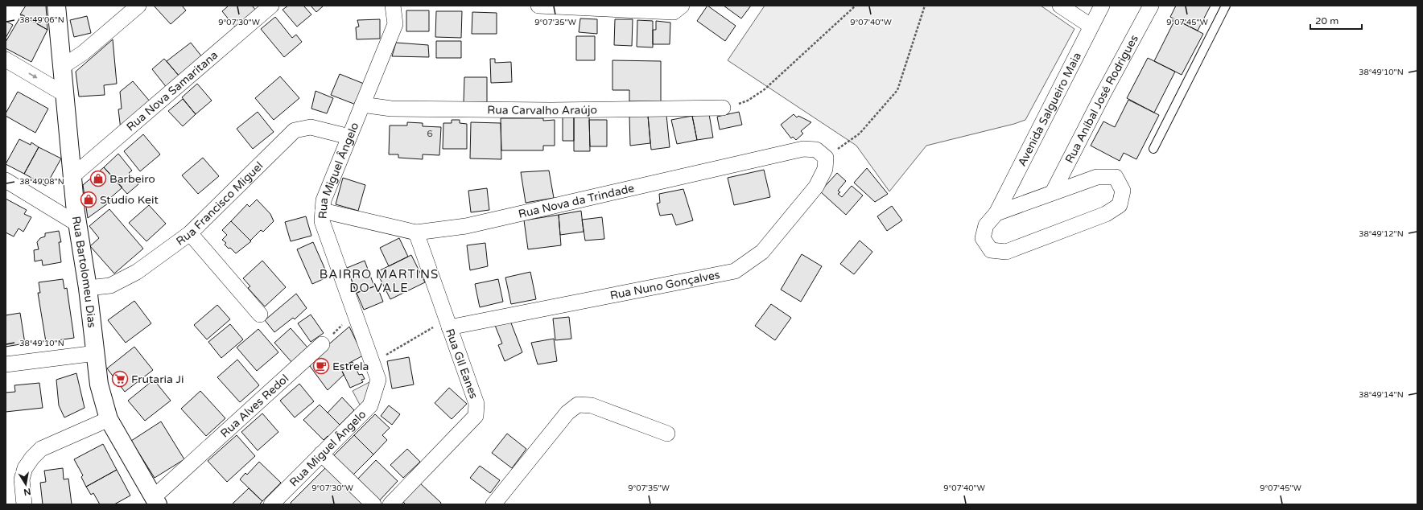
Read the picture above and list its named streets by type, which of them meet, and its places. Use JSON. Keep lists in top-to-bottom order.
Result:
{
  "streets": {
    "street": [
      "Rua Nova Samaritana",
      "Rua Aníbal José Rodrigues",
      "Rua Carvalho Araújo",
      "Avenida Salgueiro Maia",
      "Rua Miguel Ângelo",
      "Rua Nova da Trindade",
      "Rua Francisco Miguel",
      "Rua Bartolomeu Dias",
      "Rua Nuno Gonçalves",
      "Rua GIl Eanes",
      "Rua Alves Redol"
    ]
  },
  "crossings": [
    ["Rua Nova Samaritana", "Rua Bartolomeu Dias"],
    ["Rua Aníbal José Rodrigues", "Avenida Salgueiro Maia"],
    ["Rua Carvalho Araújo", "Rua Miguel Ângelo"],
    ["Rua Miguel Ângelo", "Rua Nova da Trindade"],
    ["Rua Miguel Ângelo", "Rua Francisco Miguel"],
    ["Rua Nova da Trindade", "Rua Nuno Gonçalves"],
    ["Rua Nova da Trindade", "Rua GIl Eanes"],
    ["Rua Francisco Miguel", "Rua Bartolomeu Dias"],
    ["Rua Bartolomeu Dias", "Rua Alves Redol"],
    ["Rua Nuno Gonçalves", "Rua GIl Eanes"]
  ],
  "districts": ["BAIRRO MARTINS DO VALE"],
  "places": {
    "shop": ["Barbeiro", "Studio Keit"],
    "cafe": ["Estrela"],
    "supermarket": ["Frutaria Ji"]
  },
  "house_numbers": ["6"],
  "scale_bar": "20 m",
  "north": "bottom",
  "coordinates": [
    "38°49'06\"N",
    "9°07'30\"W",
    "9°07'35\"W",
    "9°07'40\"W",
    "9°07'45\"W",
    "38°49'10\"N",
    "38°49'08\"N",
    "38°49'12\"N",
    "38°49'14\"N"
  ]
}
